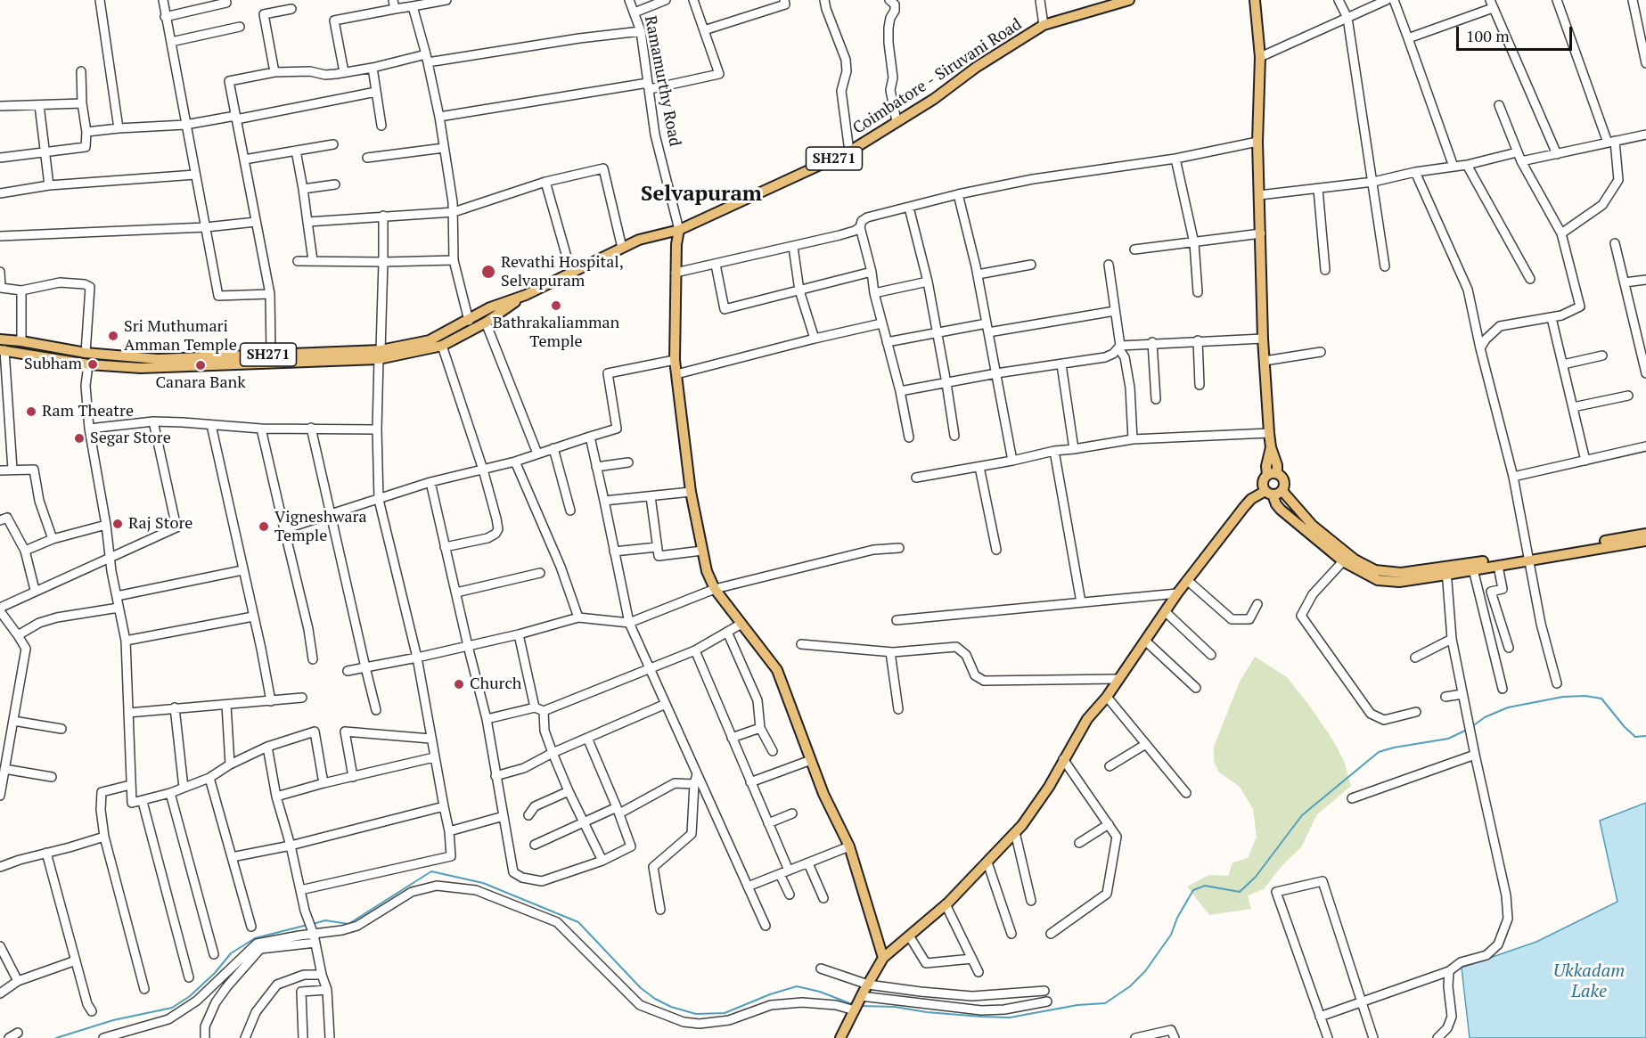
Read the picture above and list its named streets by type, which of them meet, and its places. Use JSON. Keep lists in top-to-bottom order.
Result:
{
  "streets": {
    "main road": ["Coimbatore - Siruvani Road", "SH271"],
    "street": ["Ramamurthy Road"]
  },
  "crossings": [
    ["Coimbatore - Siruvani Road", "Ramamurthy Road"]
  ],
  "districts": ["Selvapuram"],
  "water": ["Ukkadam Lake"],
  "places": [
    "Revathi Hospital, Selvapuram",
    "Bathrakaliamman Temple",
    "Sri Muthumari Amman Temple",
    "Subham",
    "Canara Bank",
    "Ram Theatre",
    "Segar Store",
    "Raj Store",
    "Vigneshwara Temple",
    "Church"
  ],
  "scale_bar": "100 m"
}
